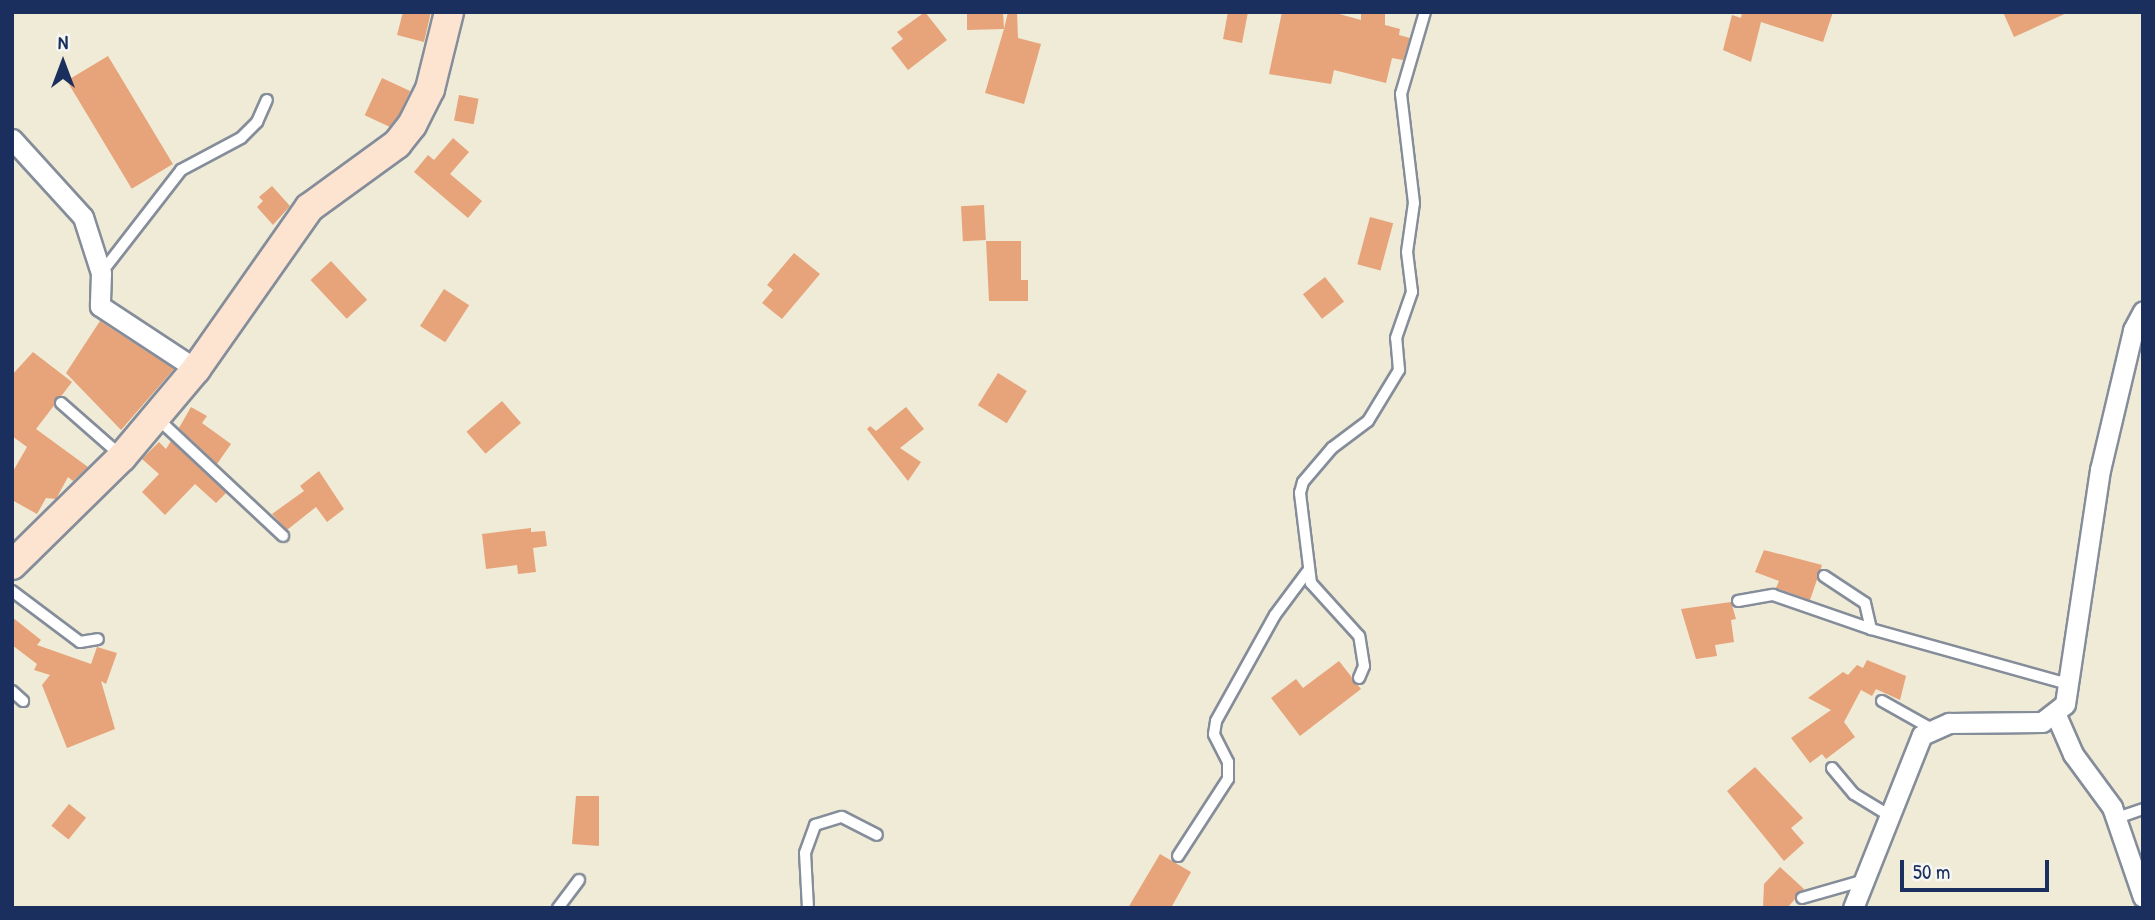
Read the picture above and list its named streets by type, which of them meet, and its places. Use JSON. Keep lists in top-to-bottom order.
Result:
{
  "scale_bar": "50 m",
  "north": "top"
}
